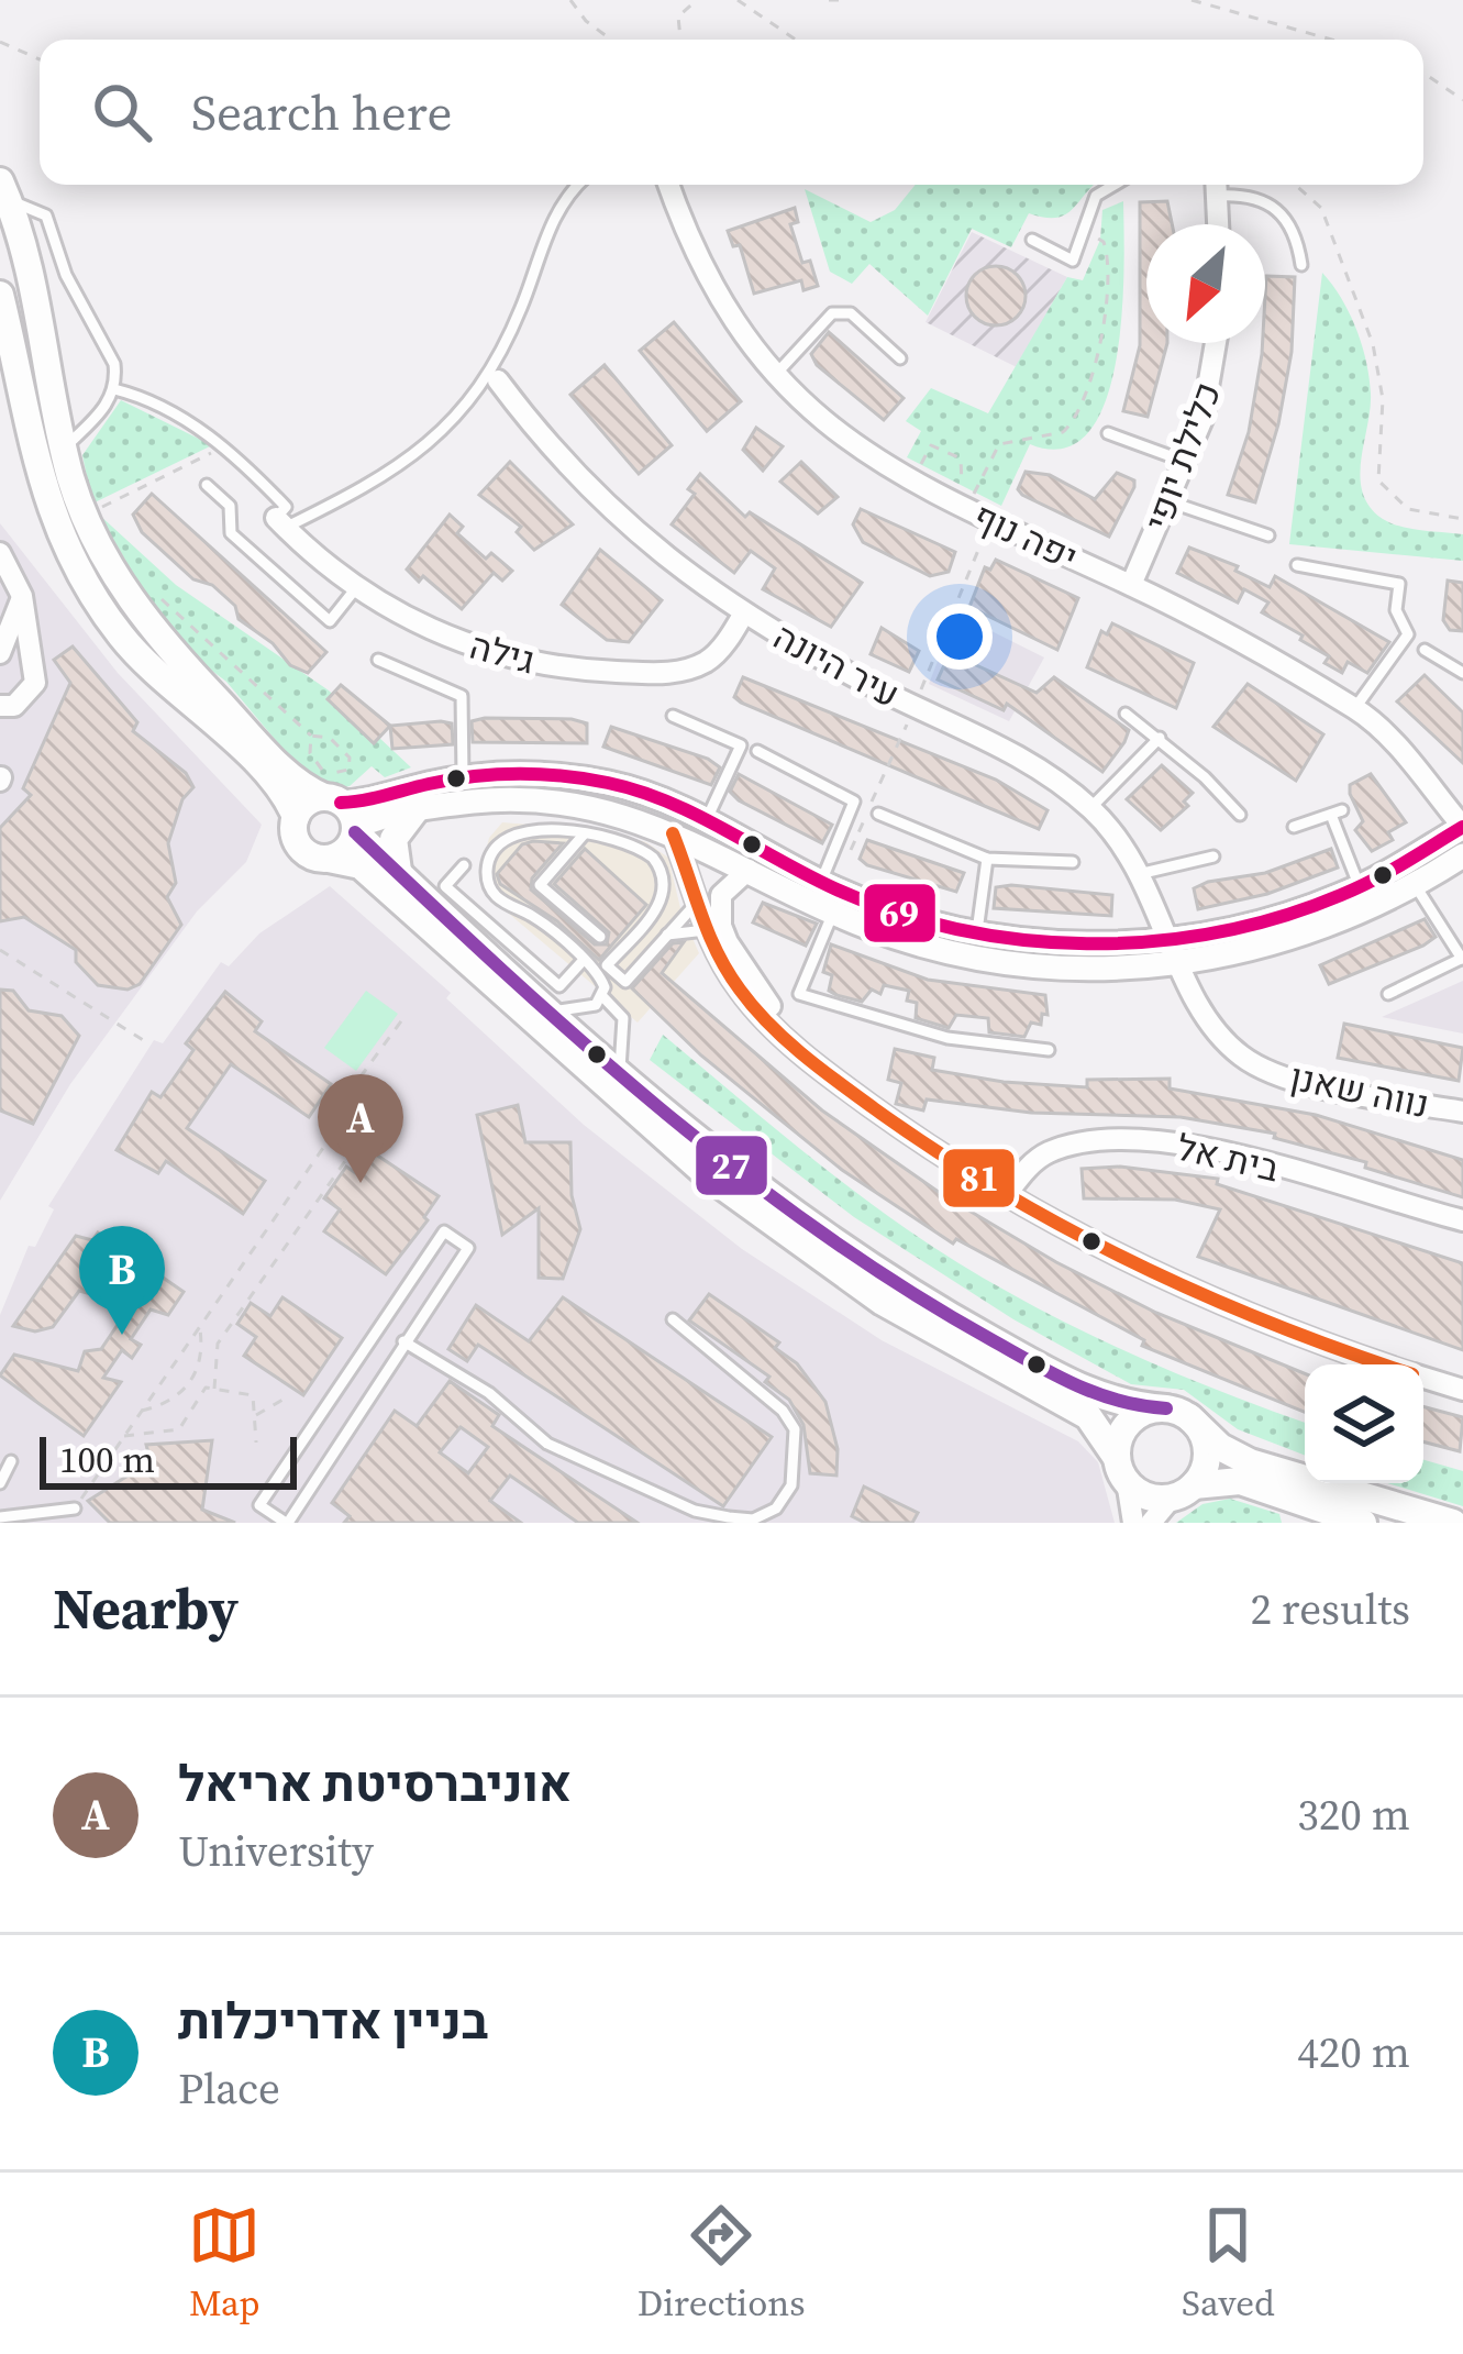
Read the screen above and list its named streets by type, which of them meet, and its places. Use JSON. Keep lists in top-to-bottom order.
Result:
{
  "streets": {
    "street": [
      "כלילת יופי",
      "יפה נוף",
      "גילה",
      "עיר היונה",
      "נווה שאנן",
      "בית אל"
    ]
  },
  "crossings": [
    ["כלילת יופי", "יפה נוף"],
    ["גילה", "עיר היונה"],
    ["עיר היונה", "נווה שאנן"]
  ],
  "lines": ["transit line 69", "transit line 27", "transit line 81"],
  "scale_bar": "100 m",
  "north": "bottom left",
  "page": {
    "search": "Search here",
    "pins": ["A", "B"],
    "scale": "100 m",
    "heading": ["Nearby", "2 results"],
    "list": [
      {
        "mark": "A",
        "name": "אוניברסיטת אריאל",
        "note": "University",
        "value": "320 m"
      },
      {
        "mark": "B",
        "name": "בניין אדריכלות",
        "note": "Place",
        "value": "420 m"
      }
    ],
    "nav": ["Map", "Directions", "Saved"]
  }
}
